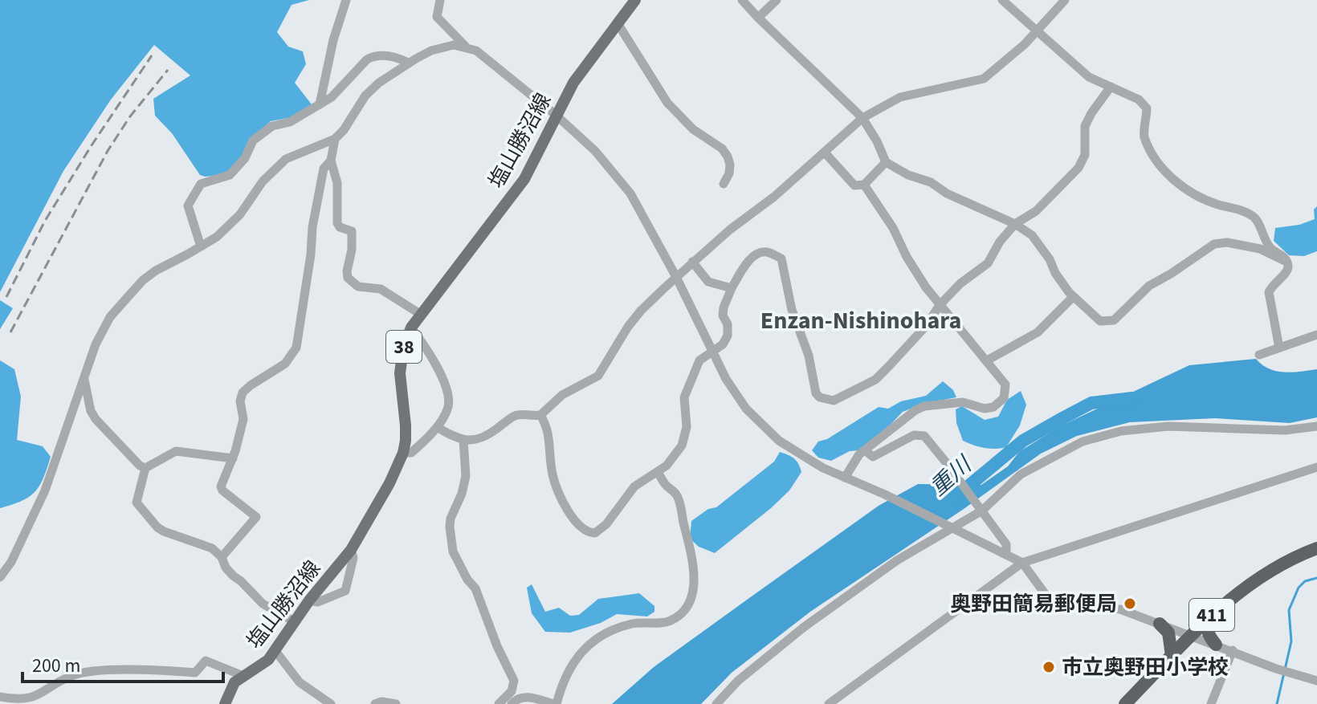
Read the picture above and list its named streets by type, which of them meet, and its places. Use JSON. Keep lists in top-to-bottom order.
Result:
{
  "streets": {
    "highway": ["411"],
    "main road": ["塩山勝沼線", "38"]
  },
  "crossings": [
    ["塩山勝沼線", "38"]
  ],
  "districts": ["Enzan-Nishinohara"],
  "water": ["重川"],
  "places": ["奥野田簡易郵便局", "市立奥野田小学校"],
  "scale_bar": "200 m"
}
